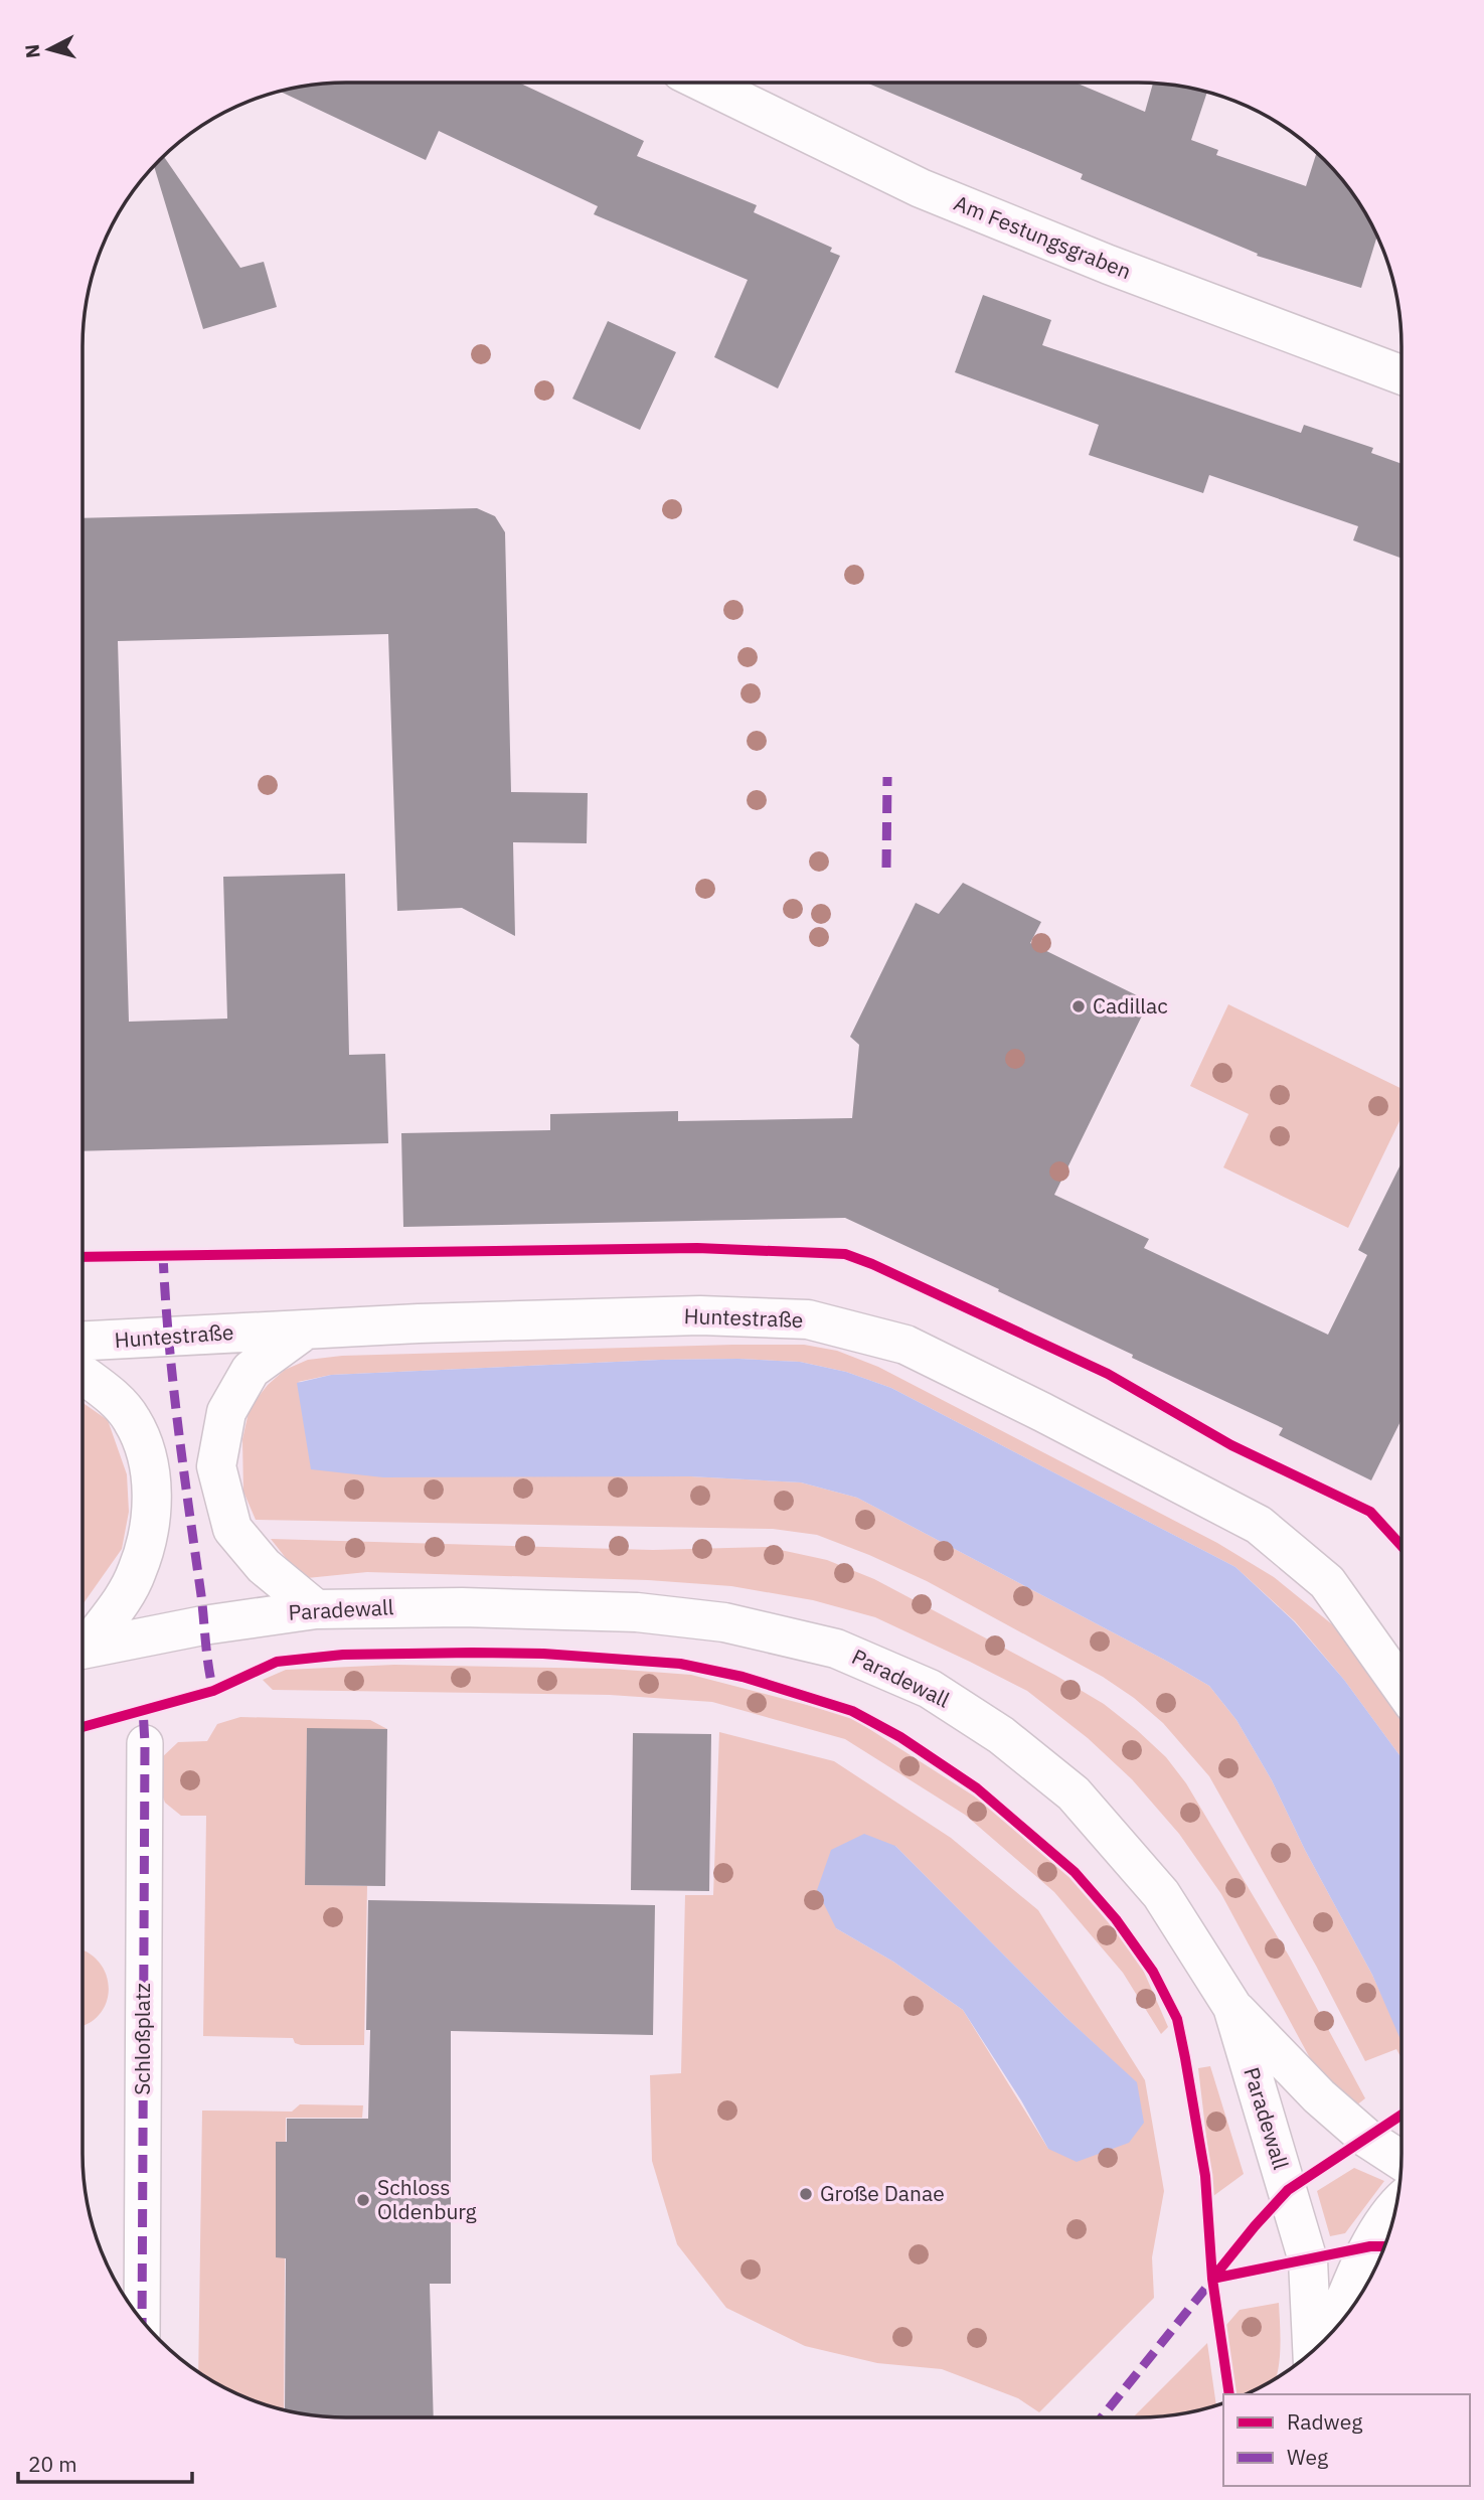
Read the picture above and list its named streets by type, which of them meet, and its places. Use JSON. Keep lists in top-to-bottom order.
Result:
{
  "streets": {
    "street": [
      "Am Festungsgraben",
      "Huntestraße",
      "Paradewall",
      "Schloßplatz"
    ]
  },
  "places": ["Cadillac", "Große Danae", "Schloss Oldenburg"],
  "legend": ["Radweg", "Weg"],
  "scale_bar": "20 m",
  "north": "left"
}
